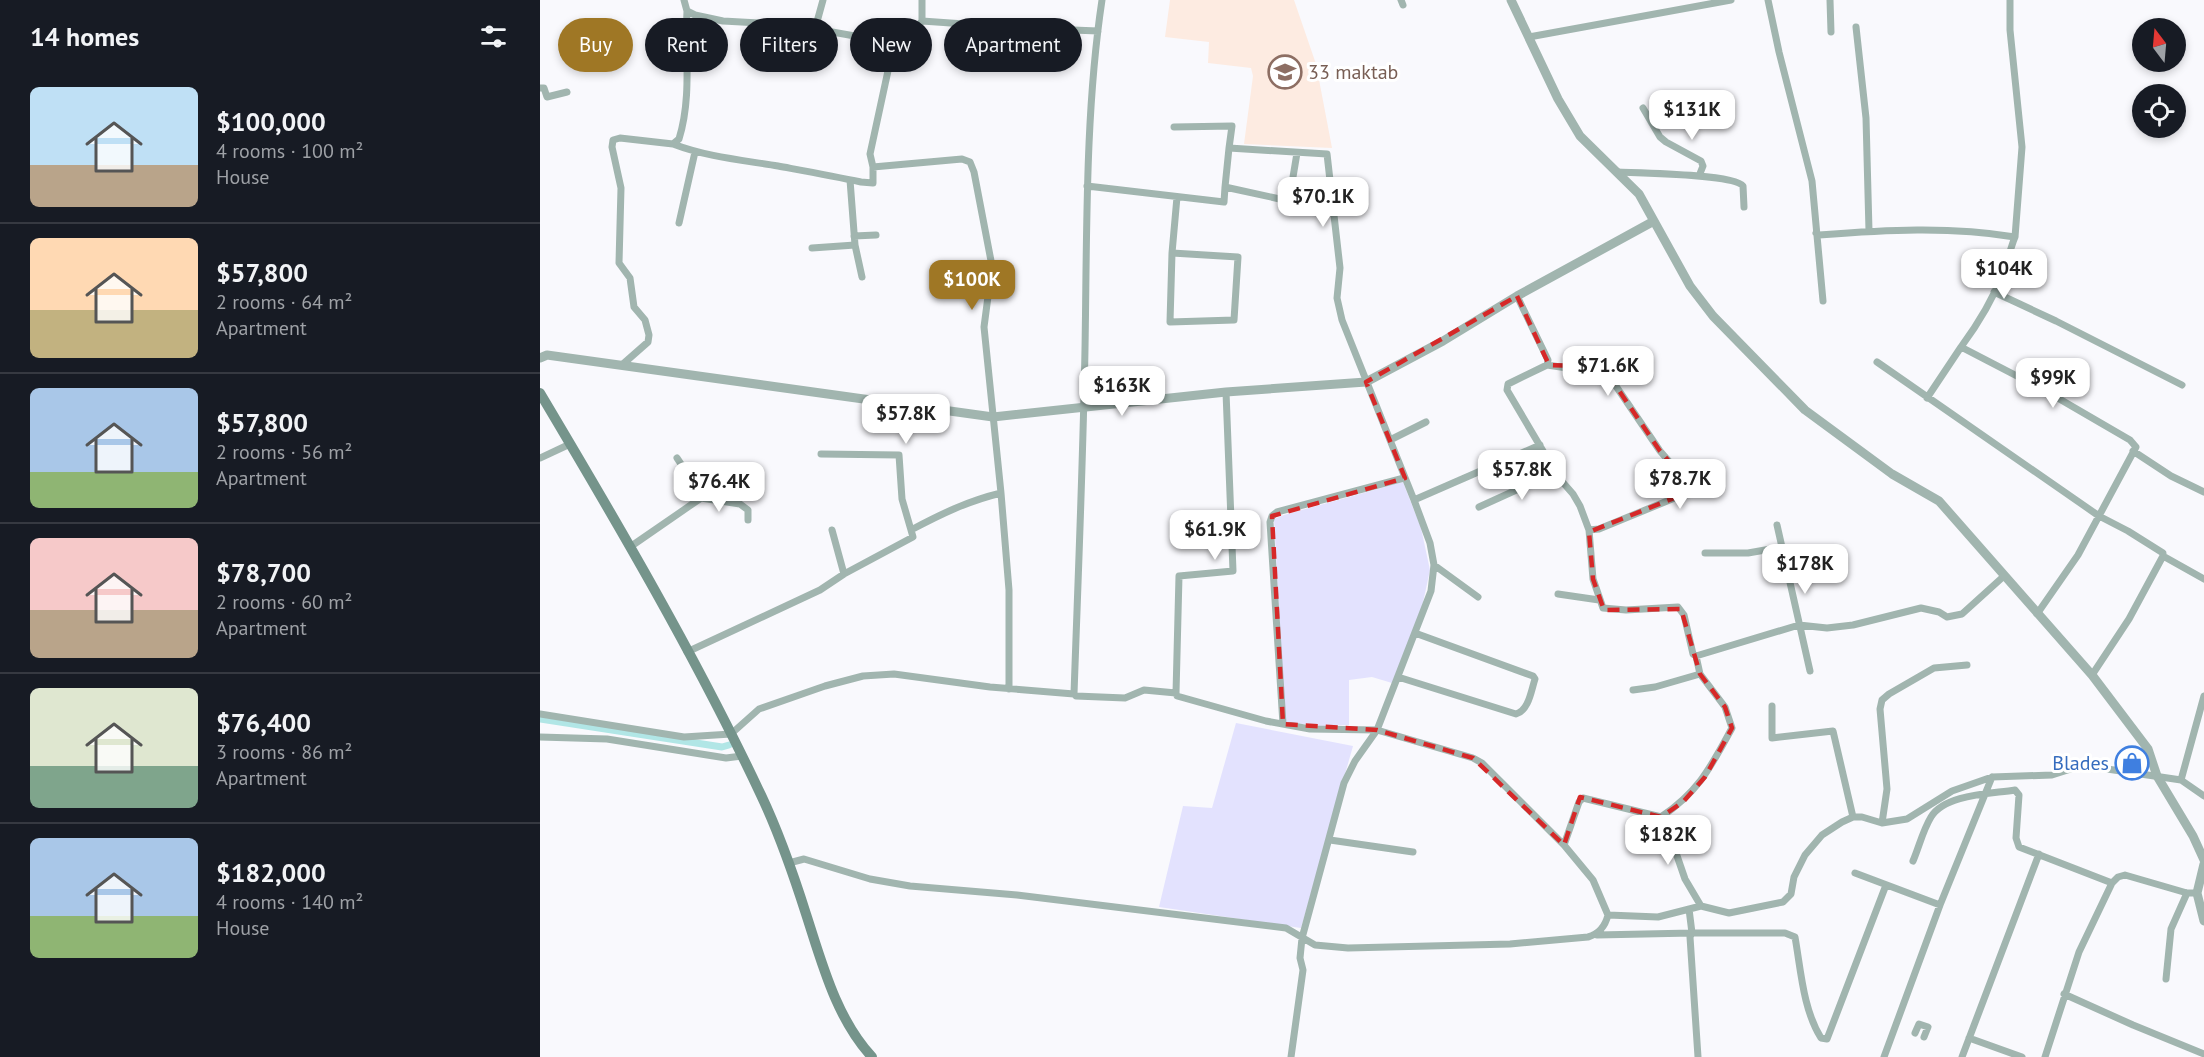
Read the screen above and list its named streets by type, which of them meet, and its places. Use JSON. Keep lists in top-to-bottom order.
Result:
{
  "places": {
    "school or university": ["33 maktab"],
    "shop": ["Blades"]
  },
  "north": "top",
  "page": {
    "heading": "14 homes",
    "chip": [
      "Buy",
      "Rent",
      "Filters",
      "New",
      "Apartment"
    ],
    "list": [
      {
        "name": "$100,000",
        "note": "4 rooms · 100 m² · House"
      },
      {
        "name": "$57,800",
        "note": "2 rooms · 64 m² · Apartment"
      },
      {
        "name": "$57,800",
        "note": "2 rooms · 56 m² · Apartment"
      },
      {
        "name": "$78,700",
        "note": "2 rooms · 60 m² · Apartment"
      },
      {
        "name": "$76,400",
        "note": "3 rooms · 86 m² · Apartment"
      },
      {
        "name": "$182,000",
        "note": "4 rooms · 140 m² · House"
      }
    ],
    "price": [
      "$131K",
      "$70.1K",
      "$104K",
      "$100K",
      "$71.6K",
      "$99K",
      "$163K",
      "$57.8K",
      "$57.8K",
      "$78.7K",
      "$76.4K",
      "$61.9K",
      "$178K",
      "$182K"
    ]
  }
}
